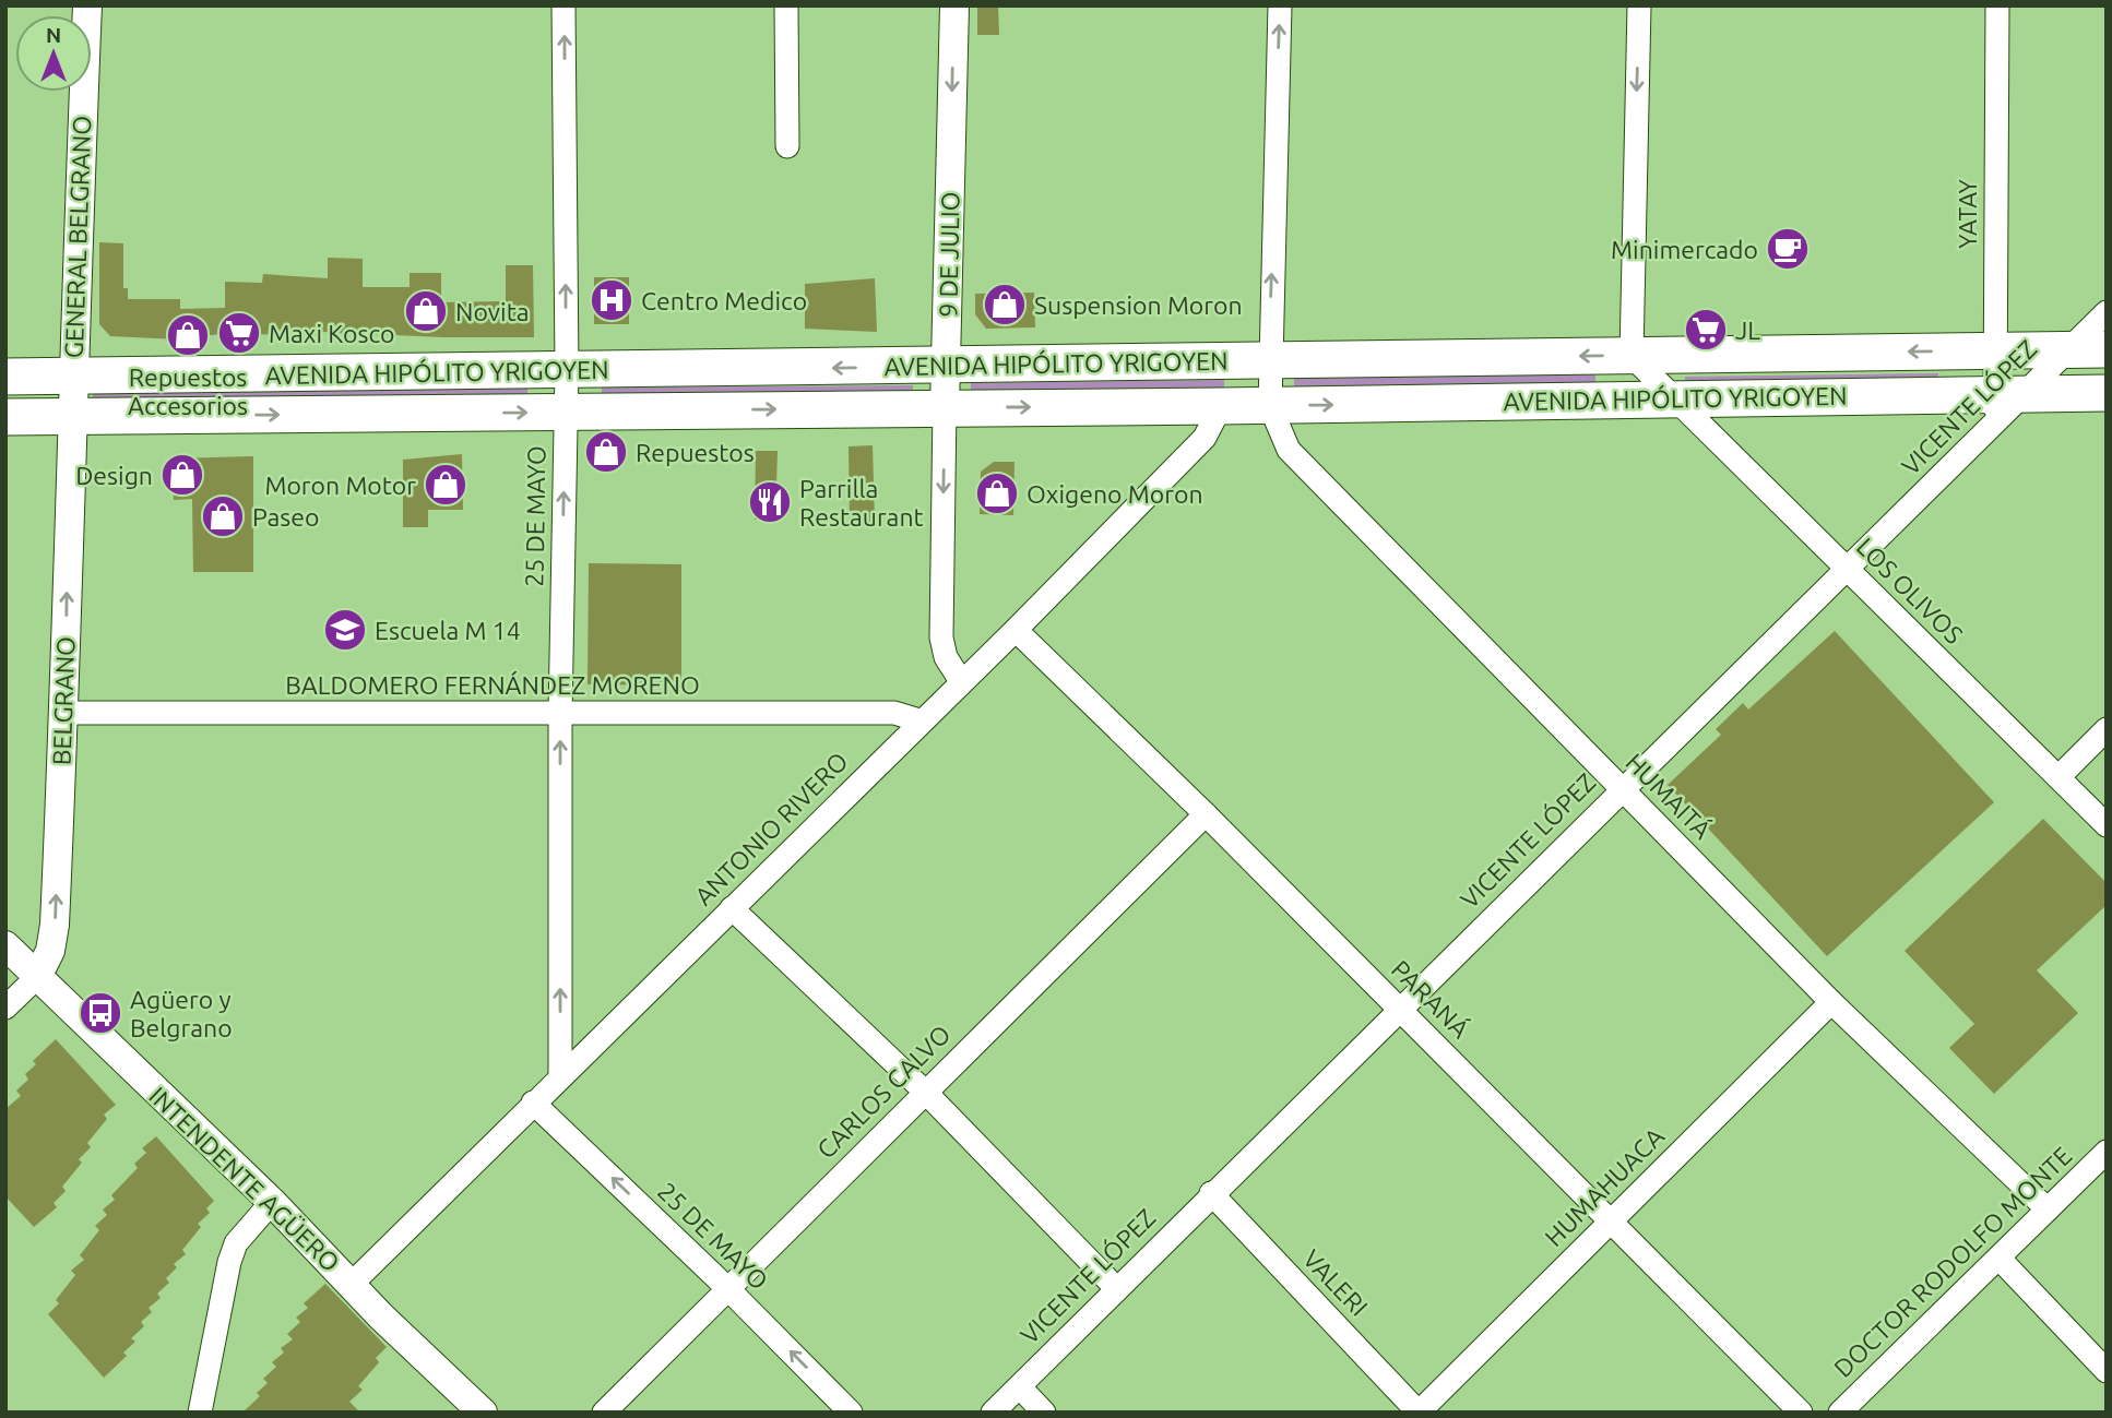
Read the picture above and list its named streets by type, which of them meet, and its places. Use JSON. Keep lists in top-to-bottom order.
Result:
{
  "streets": {
    "main road": ["AVENIDA HIPÓLITO YRIGOYEN"],
    "street": [
      "YATAY",
      "GENERAL BELGRANO",
      "9 DE JULIO",
      "VICENTE LÓPEZ",
      "25 DE MAYO",
      "LOS OLIVOS",
      "BALDOMERO FERNÁNDEZ MORENO",
      "BELGRANO",
      "HUMAITÁ",
      "ANTONIO RIVERO",
      "PARANÁ",
      "CARLOS CALVO",
      "INTENDENTE AGÜERO",
      "HUMAHUACA",
      "DOCTOR RODOLFO MONTE",
      "VALERI"
    ]
  },
  "crossings": [
    ["YATAY", "AVENIDA HIPÓLITO YRIGOYEN"],
    ["YATAY", "VICENTE LÓPEZ"],
    ["GENERAL BELGRANO", "AVENIDA HIPÓLITO YRIGOYEN"],
    ["GENERAL BELGRANO", "BELGRANO"],
    ["9 DE JULIO", "AVENIDA HIPÓLITO YRIGOYEN"],
    ["9 DE JULIO", "ANTONIO RIVERO"],
    ["AVENIDA HIPÓLITO YRIGOYEN", "VICENTE LÓPEZ"],
    ["AVENIDA HIPÓLITO YRIGOYEN", "25 DE MAYO"],
    ["AVENIDA HIPÓLITO YRIGOYEN", "LOS OLIVOS"],
    ["AVENIDA HIPÓLITO YRIGOYEN", "BELGRANO"],
    ["AVENIDA HIPÓLITO YRIGOYEN", "HUMAITÁ"],
    ["AVENIDA HIPÓLITO YRIGOYEN", "ANTONIO RIVERO"],
    ["VICENTE LÓPEZ", "LOS OLIVOS"],
    ["VICENTE LÓPEZ", "HUMAITÁ"],
    ["VICENTE LÓPEZ", "PARANÁ"],
    ["VICENTE LÓPEZ", "VALERI"],
    ["25 DE MAYO", "BALDOMERO FERNÁNDEZ MORENO"],
    ["25 DE MAYO", "ANTONIO RIVERO"],
    ["25 DE MAYO", "CARLOS CALVO"],
    ["BALDOMERO FERNÁNDEZ MORENO", "BELGRANO"],
    ["BALDOMERO FERNÁNDEZ MORENO", "ANTONIO RIVERO"],
    ["BELGRANO", "INTENDENTE AGÜERO"],
    ["HUMAITÁ", "HUMAHUACA"],
    ["HUMAITÁ", "DOCTOR RODOLFO MONTE"],
    ["ANTONIO RIVERO", "PARANÁ"],
    ["ANTONIO RIVERO", "INTENDENTE AGÜERO"],
    ["PARANÁ", "CARLOS CALVO"],
    ["PARANÁ", "HUMAHUACA"],
    ["HUMAHUACA", "VALERI"]
  ],
  "one_way": ["9 DE JULIO", "25 DE MAYO", "BELGRANO"],
  "places": {
    "cafe": ["Minimercado"],
    "hospital": ["Centro Medico"],
    "shop": [
      "Suspension Moron",
      "Novita",
      "Repuestos Accesorios",
      "Repuestos",
      "Design",
      "Moron Motor",
      "Oxigeno Moron",
      "Paseo"
    ],
    "supermarket": ["JL", "Maxi Kosco"],
    "restaurant": ["Parrilla Restaurant"],
    "school or university": ["Escuela M 14"],
    "bus stop": ["Agüero y Belgrano"]
  },
  "north": "top"
}
